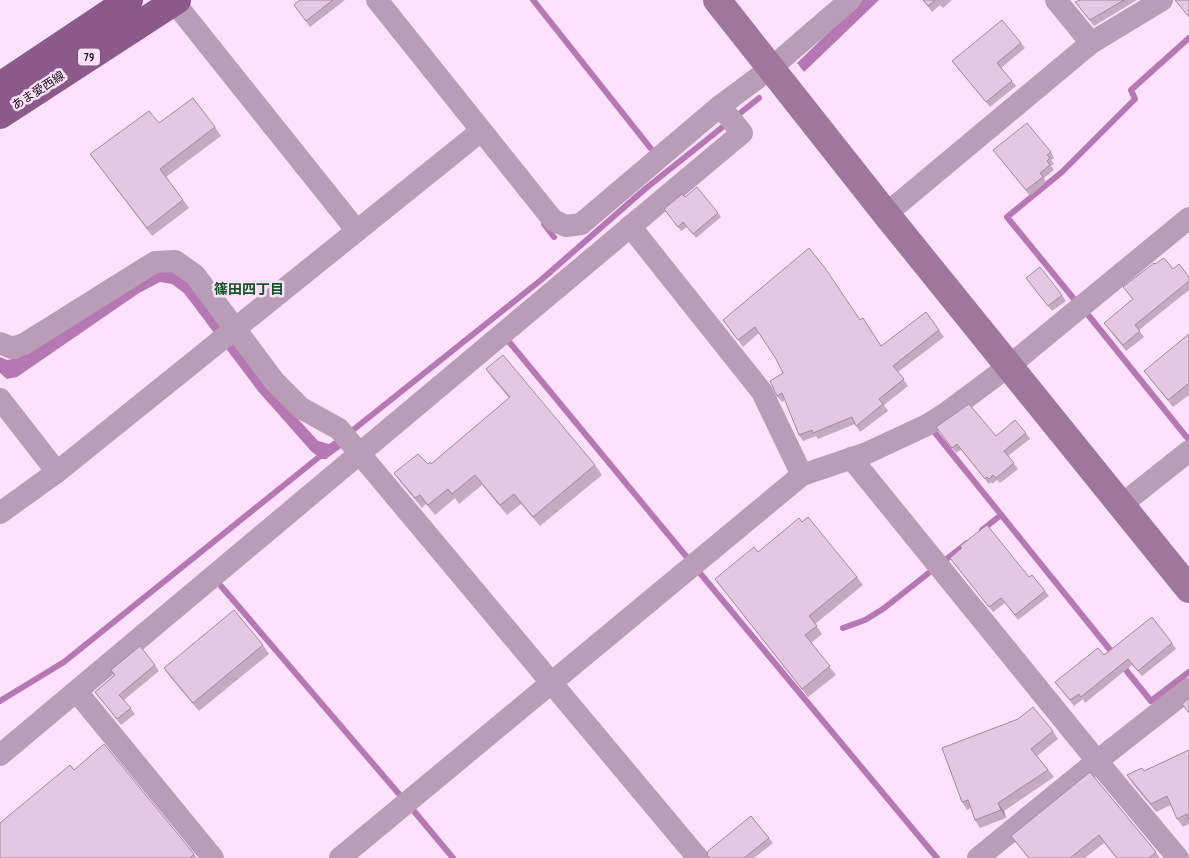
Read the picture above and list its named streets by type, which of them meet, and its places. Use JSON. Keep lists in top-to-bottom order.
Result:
{
  "streets": {
    "main road": ["79", "あま愛西線"]
  },
  "districts": ["篠田四丁目"]
}
